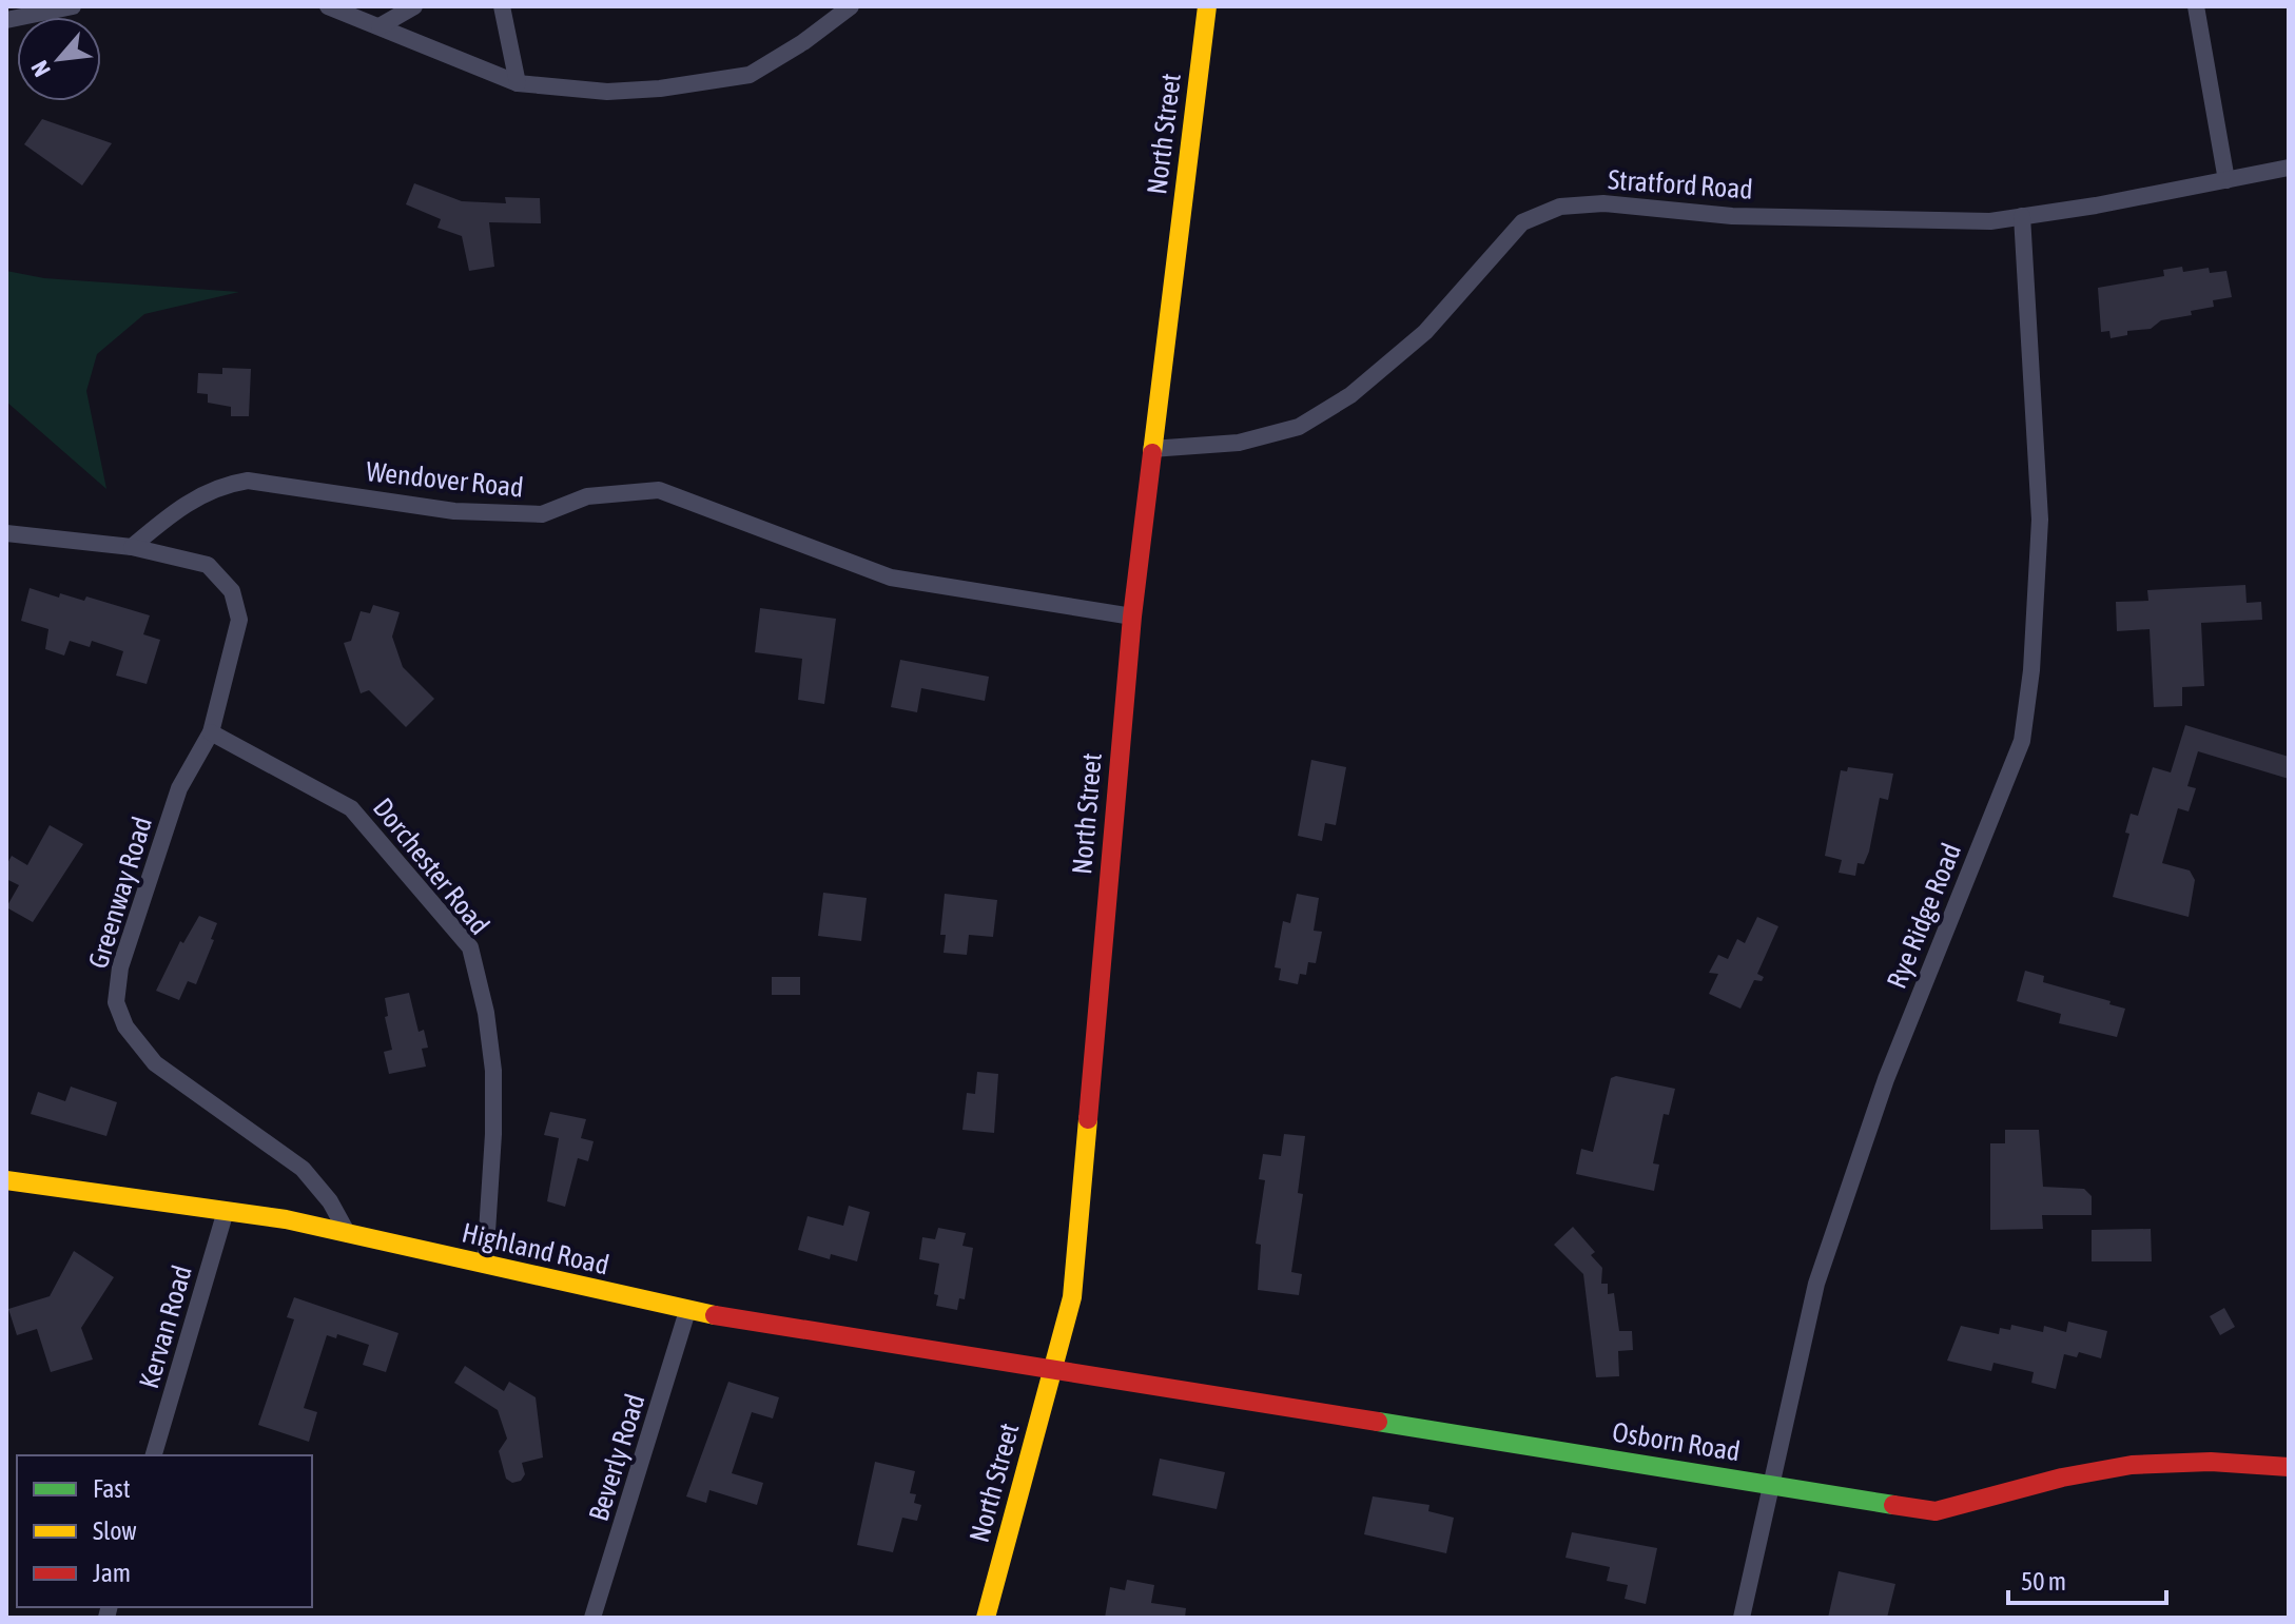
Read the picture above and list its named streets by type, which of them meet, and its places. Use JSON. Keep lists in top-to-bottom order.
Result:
{
  "streets": {
    "street": [
      "North Street",
      "Stratford Road",
      "Wendover Road",
      "Dorchester Road",
      "Greenway Road",
      "Rye Ridge Road",
      "Highland Road",
      "Kervan Road",
      "Osborn Road",
      "Beverly Road"
    ]
  },
  "crossings": [
    ["North Street", "Stratford Road"],
    ["North Street", "Wendover Road"],
    ["North Street", "Highland Road"],
    ["North Street", "Osborn Road"],
    ["Stratford Road", "Rye Ridge Road"],
    ["Wendover Road", "Greenway Road"],
    ["Dorchester Road", "Greenway Road"],
    ["Dorchester Road", "Highland Road"],
    ["Greenway Road", "Highland Road"],
    ["Rye Ridge Road", "Osborn Road"],
    ["Highland Road", "Kervan Road"],
    ["Highland Road", "Osborn Road"],
    ["Highland Road", "Beverly Road"]
  ],
  "legend": ["Fast", "Slow", "Jam"],
  "scale_bar": "50 m",
  "north": "bottom left"
}
